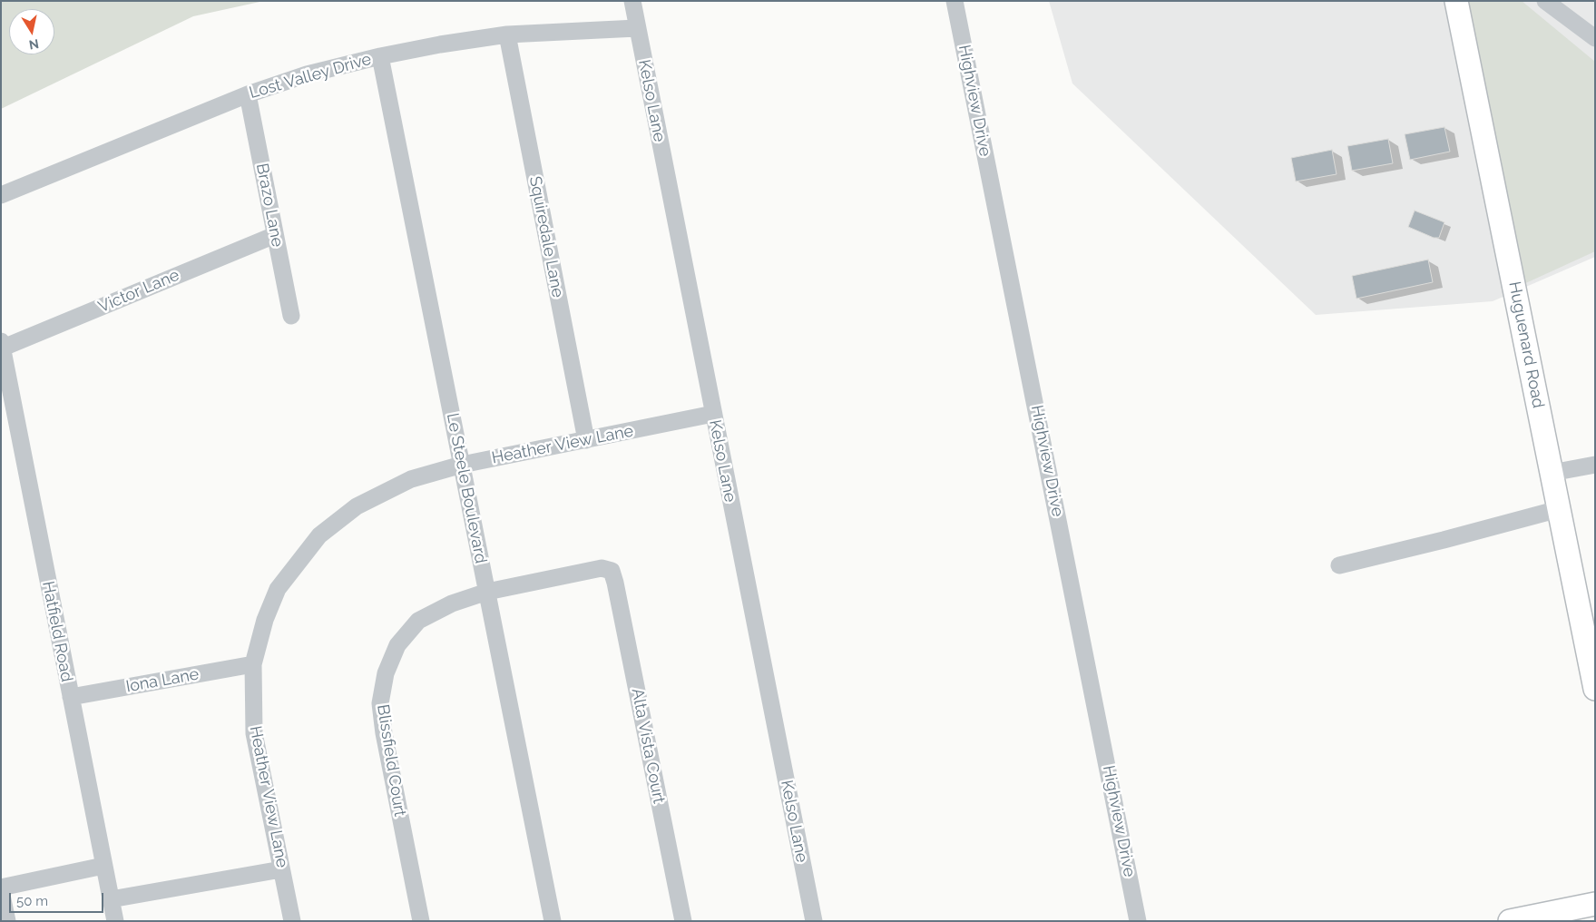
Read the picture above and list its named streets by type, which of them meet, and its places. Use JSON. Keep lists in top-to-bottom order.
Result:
{
  "streets": {
    "main road": ["Huguenard Road"],
    "street": [
      "Lost Valley Drive",
      "Kelso Lane",
      "Highview Drive",
      "Brazo Lane",
      "Squiredale Lane",
      "Victor Lane",
      "Heather View Lane",
      "Le Steele Boulevard",
      "Hatfield Road",
      "Iona Lane",
      "Alta Vista Court",
      "Blissfield Court"
    ]
  },
  "crossings": [
    ["Lost Valley Drive", "Kelso Lane"],
    ["Lost Valley Drive", "Brazo Lane"],
    ["Lost Valley Drive", "Squiredale Lane"],
    ["Lost Valley Drive", "Le Steele Boulevard"],
    ["Kelso Lane", "Heather View Lane"],
    ["Brazo Lane", "Victor Lane"],
    ["Squiredale Lane", "Heather View Lane"],
    ["Victor Lane", "Hatfield Road"],
    ["Heather View Lane", "Le Steele Boulevard"],
    ["Heather View Lane", "Iona Lane"],
    ["Le Steele Boulevard", "Blissfield Court"],
    ["Hatfield Road", "Iona Lane"],
    ["Alta Vista Court", "Blissfield Court"]
  ],
  "scale_bar": "50 m",
  "north": "bottom"
}
